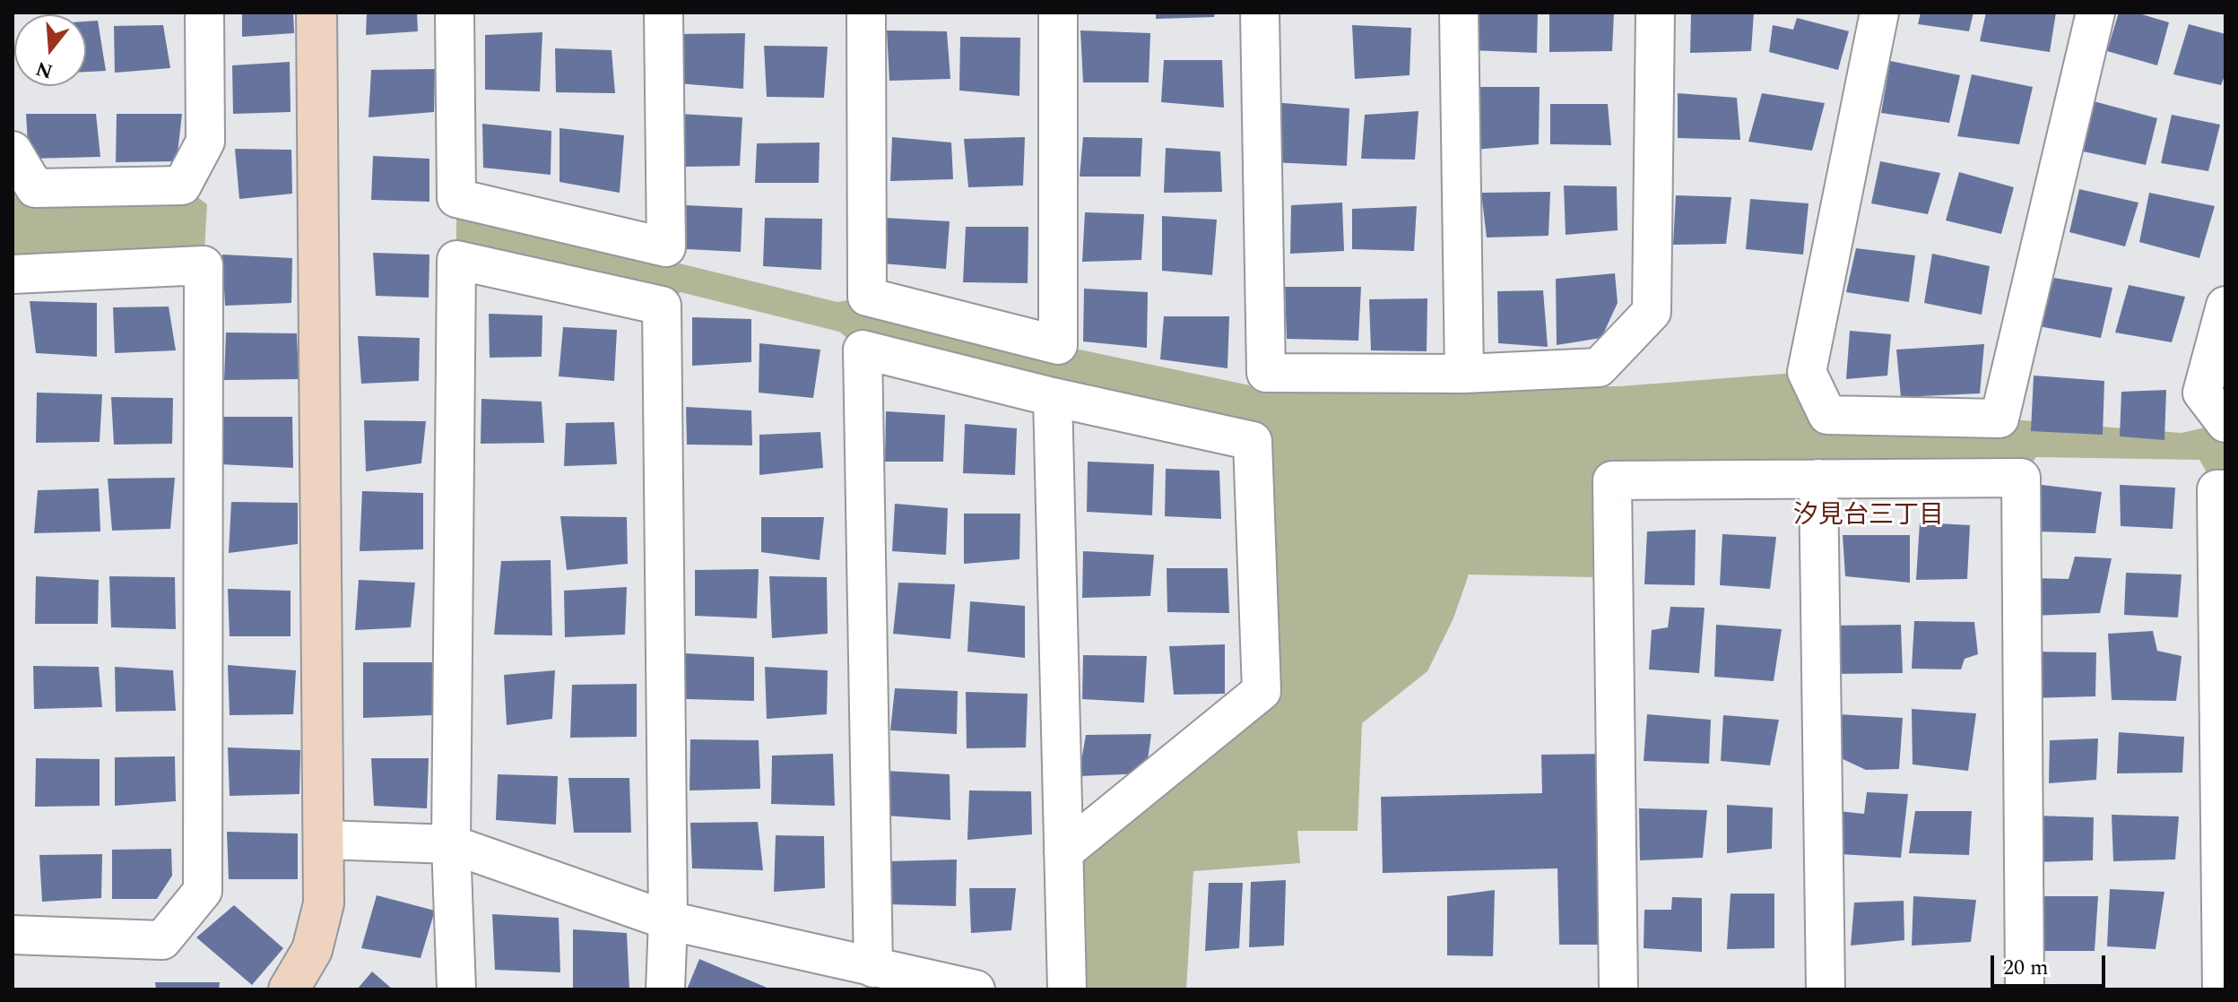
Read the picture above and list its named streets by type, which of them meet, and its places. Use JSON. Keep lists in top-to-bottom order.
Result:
{
  "districts": ["汐見台三丁目"],
  "scale_bar": "20 m",
  "north": "bottom"
}
